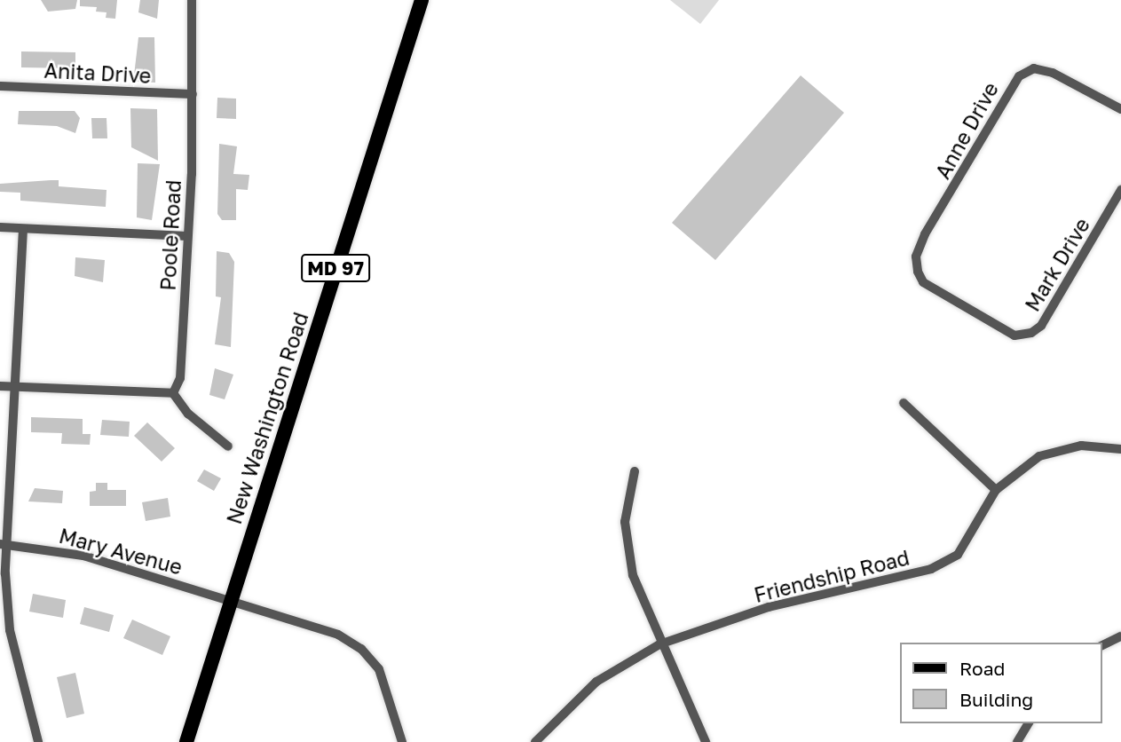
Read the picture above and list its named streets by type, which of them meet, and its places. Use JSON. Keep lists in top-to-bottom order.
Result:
{
  "streets": {
    "main road": ["MD 97", "New Washington Road"],
    "street": [
      "Anita Drive",
      "Anne Drive",
      "Poole Road",
      "Mark Drive",
      "Mary Avenue",
      "Friendship Road"
    ]
  },
  "crossings": [
    ["Anita Drive", "Poole Road"],
    ["Anne Drive", "Mark Drive"],
    ["New Washington Road", "Mary Avenue"]
  ],
  "legend": ["Road", "Building"]
}
